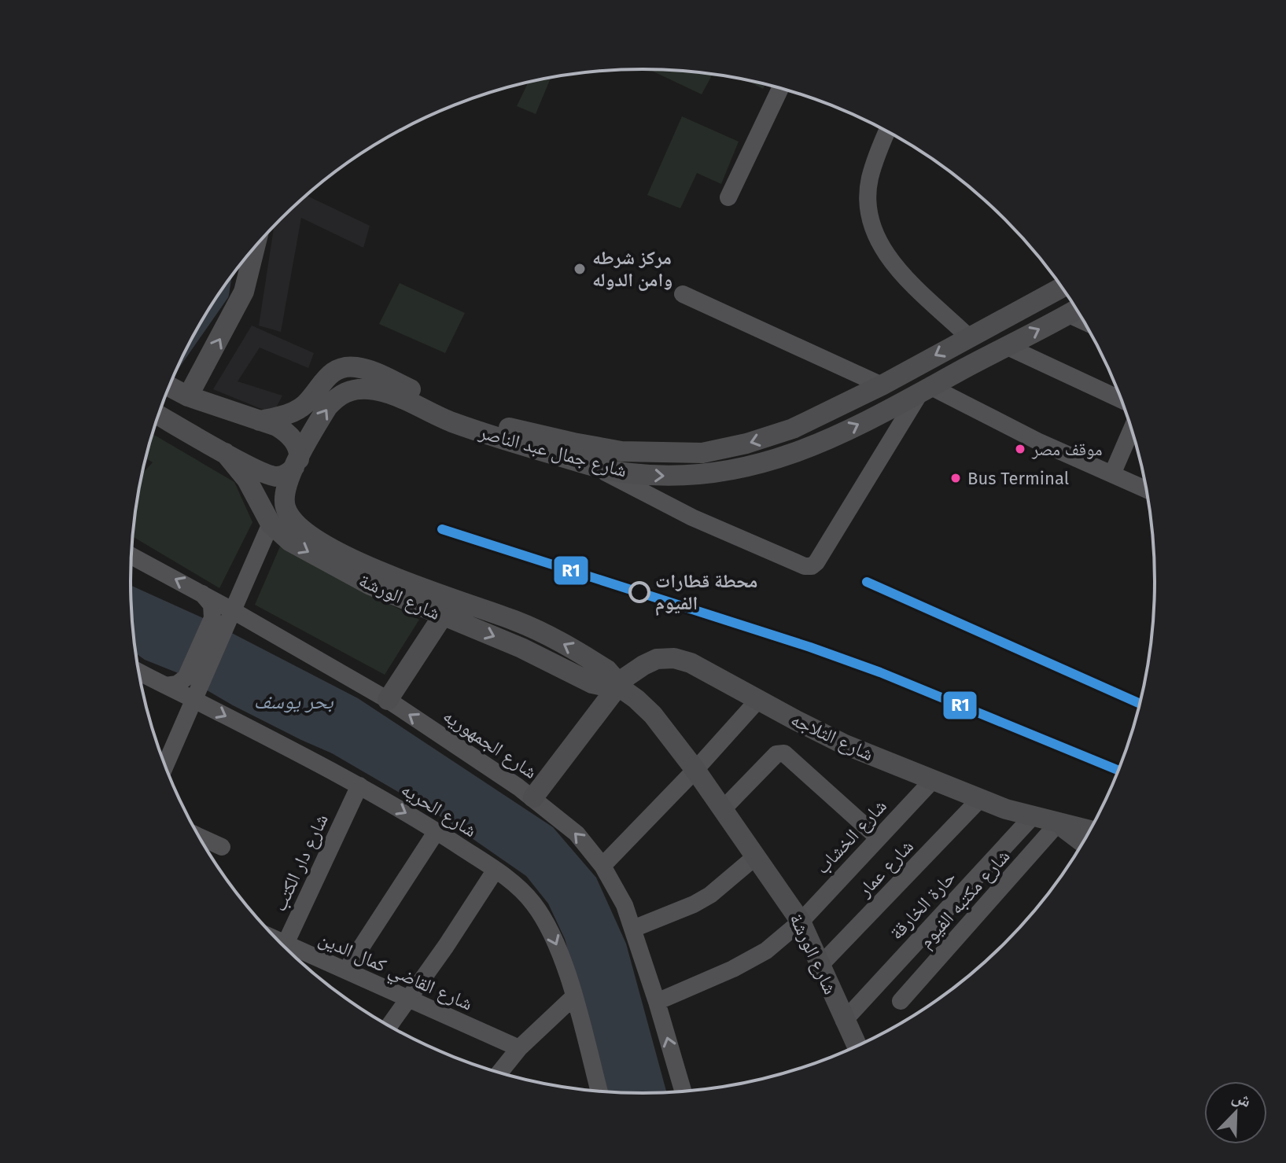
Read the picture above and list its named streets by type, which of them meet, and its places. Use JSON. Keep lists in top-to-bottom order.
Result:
{
  "streets": {
    "main road": ["شارع جمال عبد الناصر", "شارع الورشة", "شارع الثلاجه"],
    "street": [
      "شارع الجمهوريه",
      "شارع الحريه",
      "شارع الخشاب",
      "شارع دار الكتب",
      "شارع عمار",
      "شارع مكتبه الفيوم",
      "حارة الخارقة",
      "شارع القاضي كمال الدين"
    ]
  },
  "crossings": [
    ["شارع الورشة", "شارع الثلاجه"],
    ["شارع الورشة", "شارع الخشاب"],
    ["شارع الورشة", "شارع عمار"],
    ["شارع الورشة", "حارة الخارقة"],
    ["شارع الثلاجه", "شارع الجمهوريه"],
    ["شارع الثلاجه", "شارع الخشاب"],
    ["شارع الثلاجه", "شارع عمار"],
    ["شارع الثلاجه", "شارع مكتبه الفيوم"],
    ["شارع الثلاجه", "حارة الخارقة"],
    ["شارع الجمهوريه", "شارع الخشاب"],
    ["شارع الحريه", "شارع دار الكتب"]
  ],
  "one_way": ["شارع الجمهوريه", "شارع الحريه"],
  "water": ["بحر يوسف"],
  "places": [
    "مركز شرطه وامن الدوله",
    "موقف مصر",
    "Bus Terminal",
    "محطة قطارات الفيوم"
  ],
  "lines": ["transit line R1"],
  "north": "top right"
}
